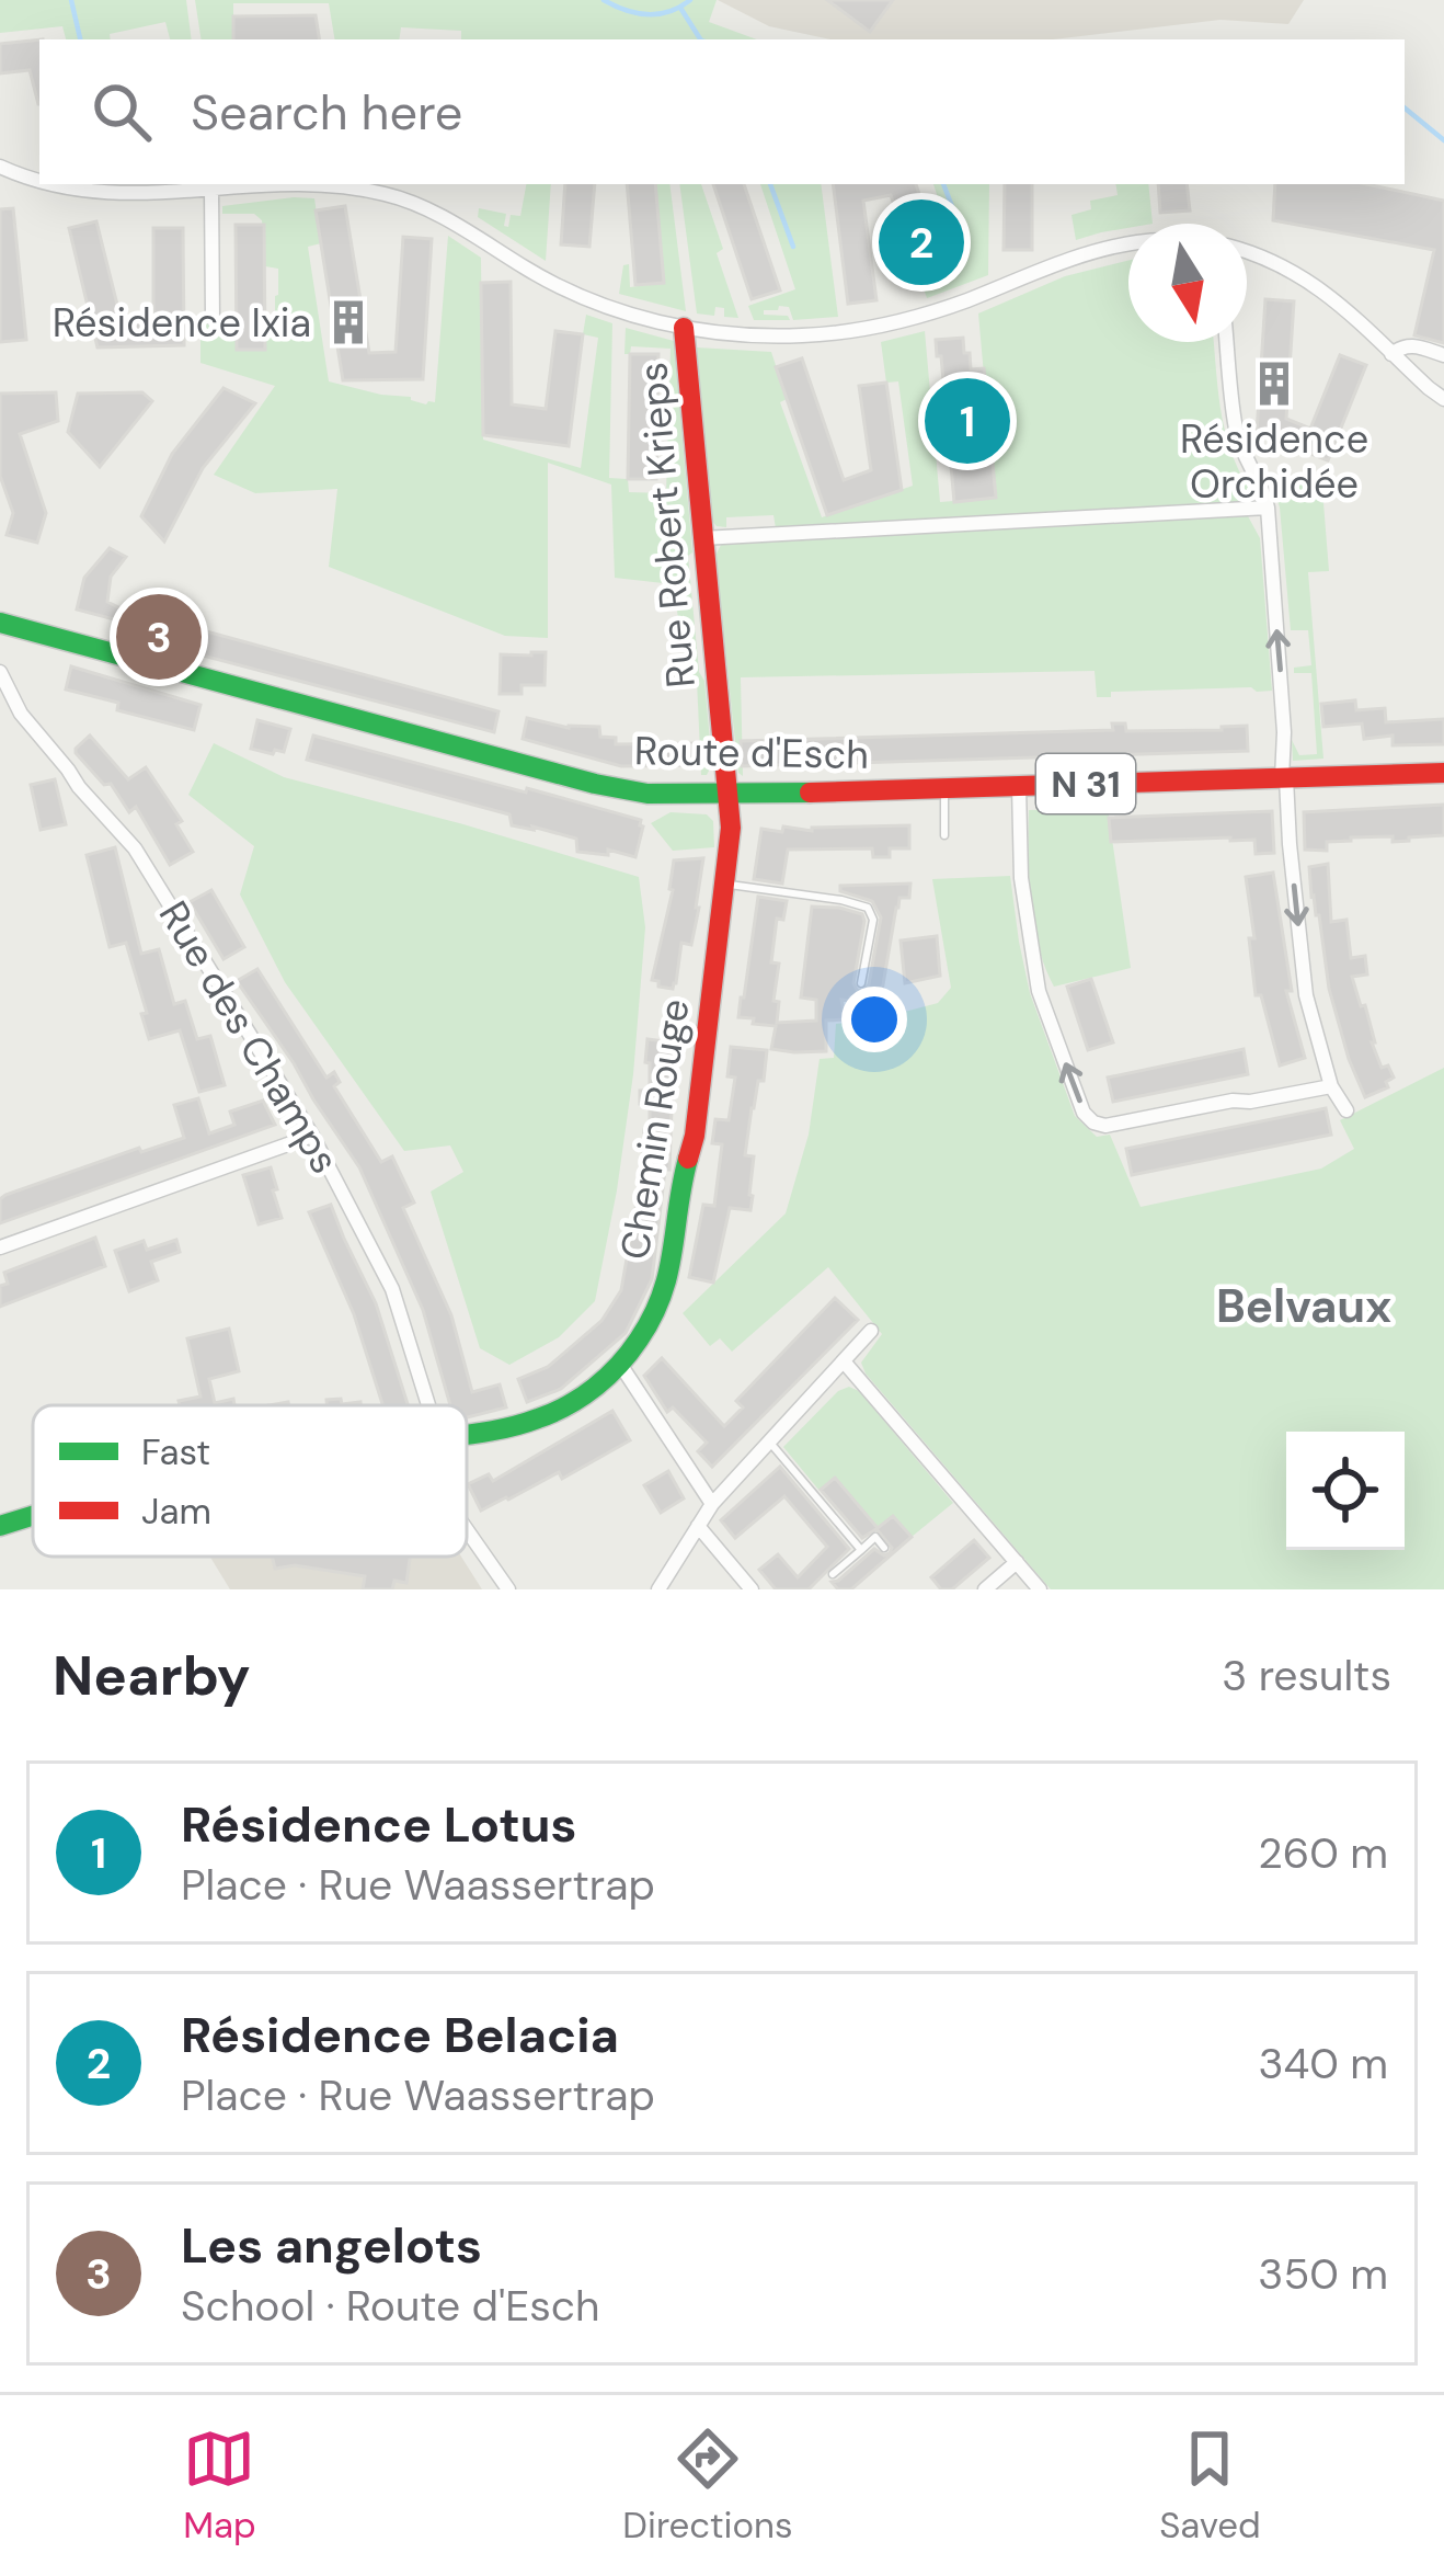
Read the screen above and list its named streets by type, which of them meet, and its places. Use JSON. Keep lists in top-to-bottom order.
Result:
{
  "streets": {
    "street": [
      "Rue Robert Krieps",
      "Route d'Esch",
      "N 31",
      "Rue des Champs",
      "Chemin Rouge"
    ]
  },
  "crossings": [
    ["Rue Robert Krieps", "Route d'Esch"],
    ["Rue Robert Krieps", "Chemin Rouge"],
    ["Route d'Esch", "Chemin Rouge"]
  ],
  "districts": ["Belvaux"],
  "places": {
    "building": ["Résidence Ixia", "Résidence Orchidée"]
  },
  "legend": ["Fast", "Jam"],
  "north": "bottom",
  "page": {
    "search": "Search here",
    "pins": ["2", "1", "3"],
    "heading": ["Nearby", "3 results"],
    "list": [
      {
        "mark": "1",
        "name": "Résidence Lotus",
        "note": "Place · Rue Waassertrap",
        "value": "260 m"
      },
      {
        "mark": "2",
        "name": "Résidence Belacia",
        "note": "Place · Rue Waassertrap",
        "value": "340 m"
      },
      {
        "mark": "3",
        "name": "Les angelots",
        "note": "School · Route d'Esch",
        "value": "350 m"
      }
    ],
    "nav": ["Map", "Directions", "Saved"]
  }
}
